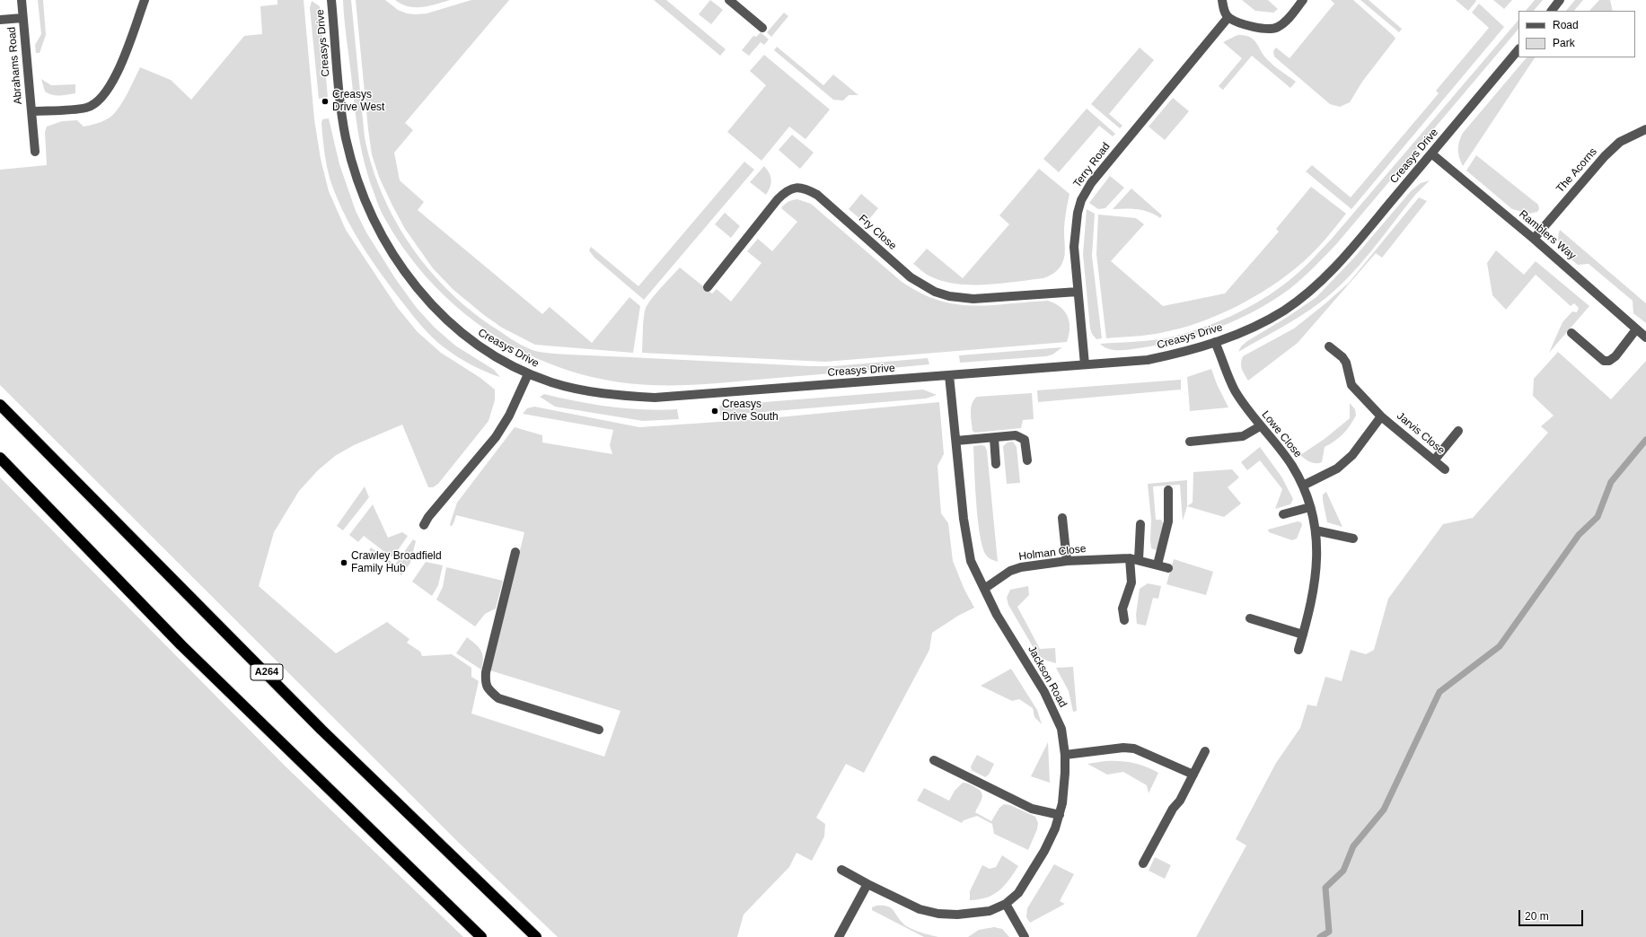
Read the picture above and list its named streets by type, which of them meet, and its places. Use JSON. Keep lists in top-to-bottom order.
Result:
{
  "streets": {
    "highway": ["A264"],
    "street": [
      "Creasys Drive",
      "Abrahams Road",
      "Terry Road",
      "The Acorns",
      "Fry Close",
      "Ramblers Way",
      "Jarvis Close",
      "Lowe Close",
      "Holman Close",
      "Jackson Road"
    ]
  },
  "crossings": [
    ["Creasys Drive", "Terry Road"],
    ["Creasys Drive", "Ramblers Way"],
    ["Creasys Drive", "Lowe Close"],
    ["Creasys Drive", "Jackson Road"],
    ["Terry Road", "Fry Close"],
    ["The Acorns", "Ramblers Way"],
    ["Jarvis Close", "Lowe Close"],
    ["Holman Close", "Jackson Road"]
  ],
  "places": ["Creasys Drive West", "Creasys Drive South", "Crawley Broadfield Family Hub"],
  "legend": ["Road", "Park"],
  "scale_bar": "20 m"
}
